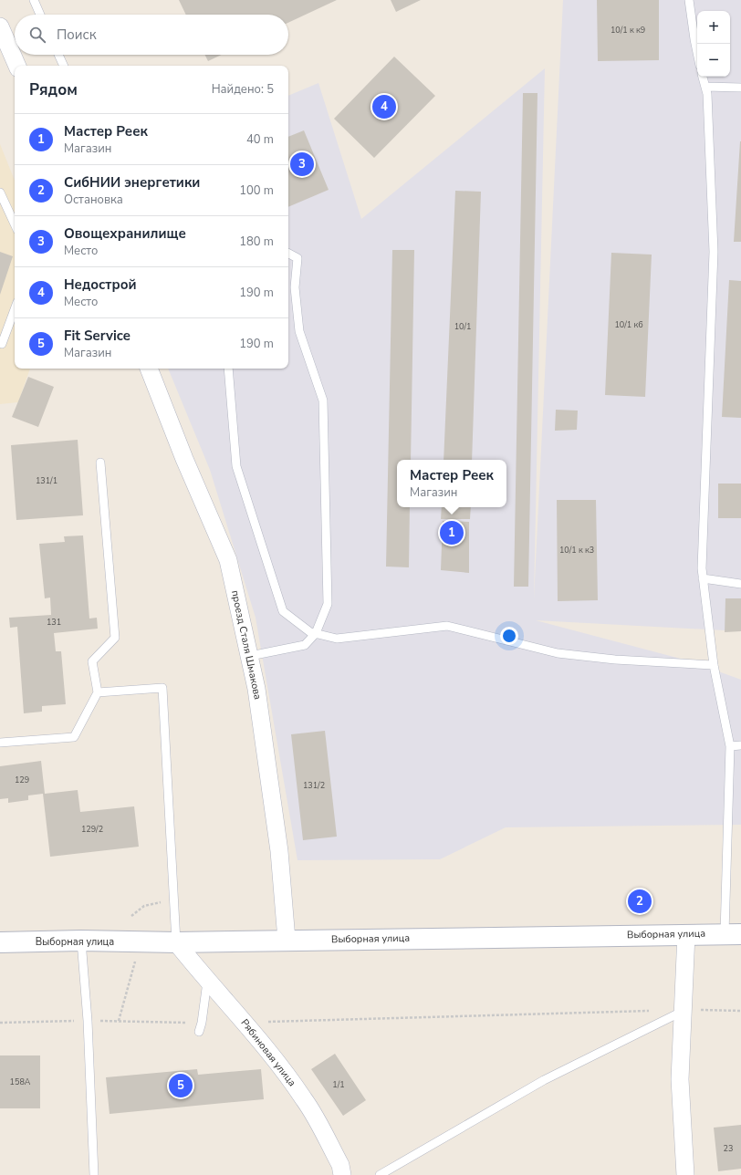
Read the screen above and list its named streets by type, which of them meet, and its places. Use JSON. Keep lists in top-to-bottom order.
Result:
{
  "streets": {
    "main road": ["Выборная улица"],
    "street": ["проезд Сталя Шмакова", "Рябиновая улица"]
  },
  "crossings": [
    ["проезд Сталя Шмакова", "Выборная улица"],
    ["Выборная улица", "Рябиновая улица"]
  ],
  "house_numbers": [
    "10/1 к к9",
    "10/1 к6",
    "10/1",
    "131/1",
    "10/1 к к3",
    "131",
    "129",
    "131/2",
    "129/2",
    "158А",
    "1/1",
    "23"
  ],
  "page": {
    "map_buttons": ["+", "−"],
    "search": "Поиск",
    "heading": ["Рядом", "Найдено: 5"],
    "pins": [
      "4",
      "3",
      "1",
      "2",
      "5"
    ],
    "list": [
      {
        "mark": "1",
        "name": "Мастер Реек",
        "note": "Магазин",
        "value": "40 m"
      },
      {
        "mark": "2",
        "name": "СибНИИ энергетики",
        "note": "Остановка",
        "value": "100 m"
      },
      {
        "mark": "3",
        "name": "Овощехранилище",
        "note": "Место",
        "value": "180 m"
      },
      {
        "mark": "4",
        "name": "Недострой",
        "note": "Место",
        "value": "190 m"
      },
      {
        "mark": "5",
        "name": "Fit Service",
        "note": "Магазин",
        "value": "190 m"
      }
    ],
    "popup": ["Мастер Реек", "Магазин"]
  }
}
